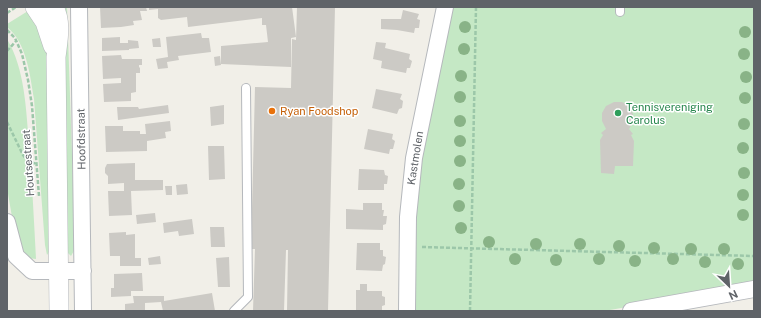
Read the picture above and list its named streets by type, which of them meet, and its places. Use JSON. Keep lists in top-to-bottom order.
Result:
{
  "streets": {
    "street": ["Hoofdstraat", "Kastmolen"],
    "path": ["Houtsestraat"]
  },
  "places": ["Ryan Foodshop", "Tennisvereniging Carolus"],
  "north": "bottom right"
}
